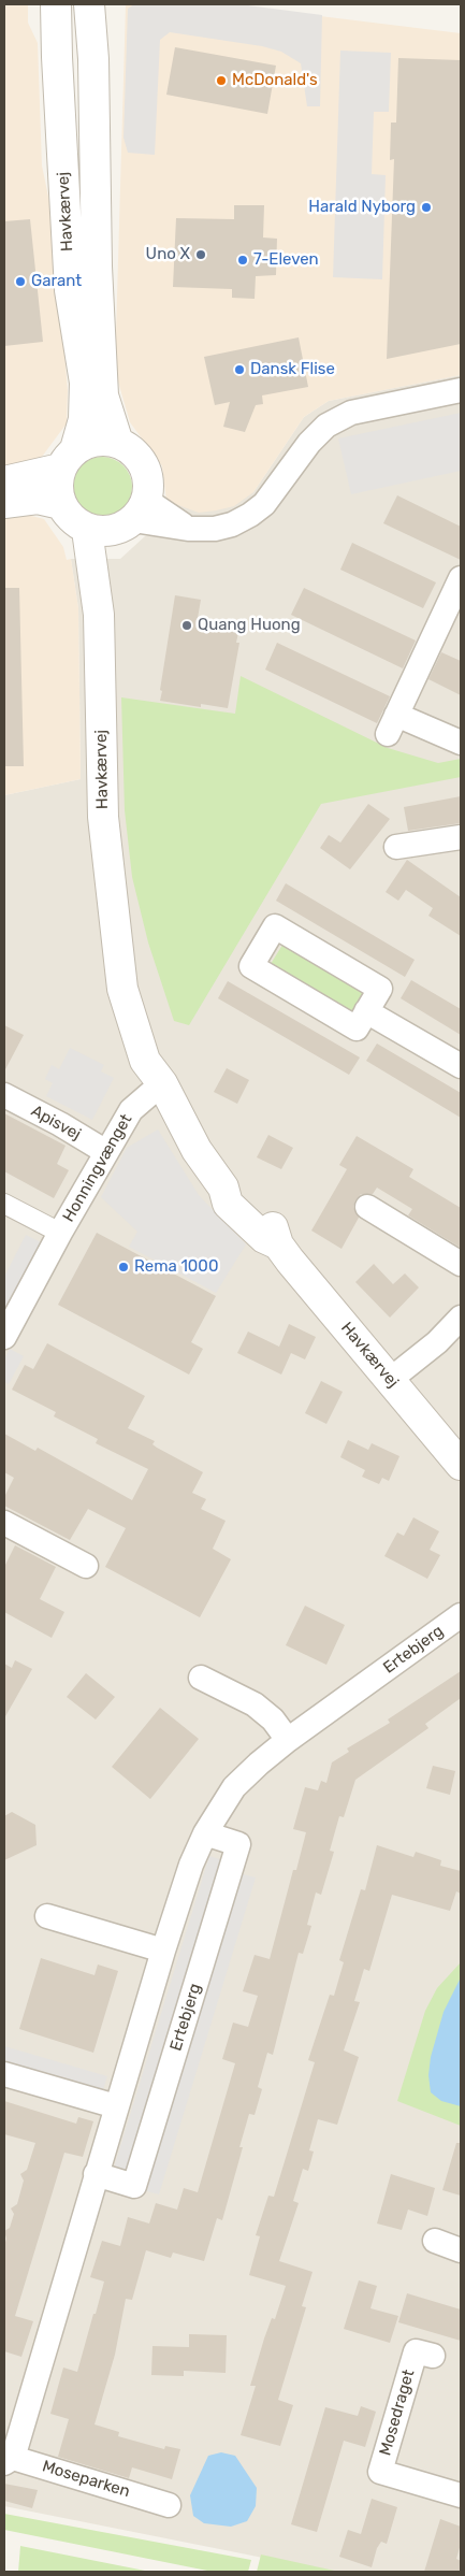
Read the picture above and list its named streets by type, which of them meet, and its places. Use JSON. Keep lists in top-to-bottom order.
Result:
{
  "streets": {
    "street": [
      "Havkærvej",
      "Apisvej",
      "Honningvænget",
      "Ertebjerg",
      "Mosedraget",
      "Moseparken"
    ]
  },
  "crossings": [
    ["Havkærvej", "Honningvænget"],
    ["Apisvej", "Honningvænget"],
    ["Ertebjerg", "Moseparken"]
  ],
  "places": [
    "McDonald's",
    "Harald Nyborg",
    "Uno X",
    "7-Eleven",
    "Garant",
    "Dansk Flise",
    "Quang Huong",
    "Rema 1000"
  ]
}
